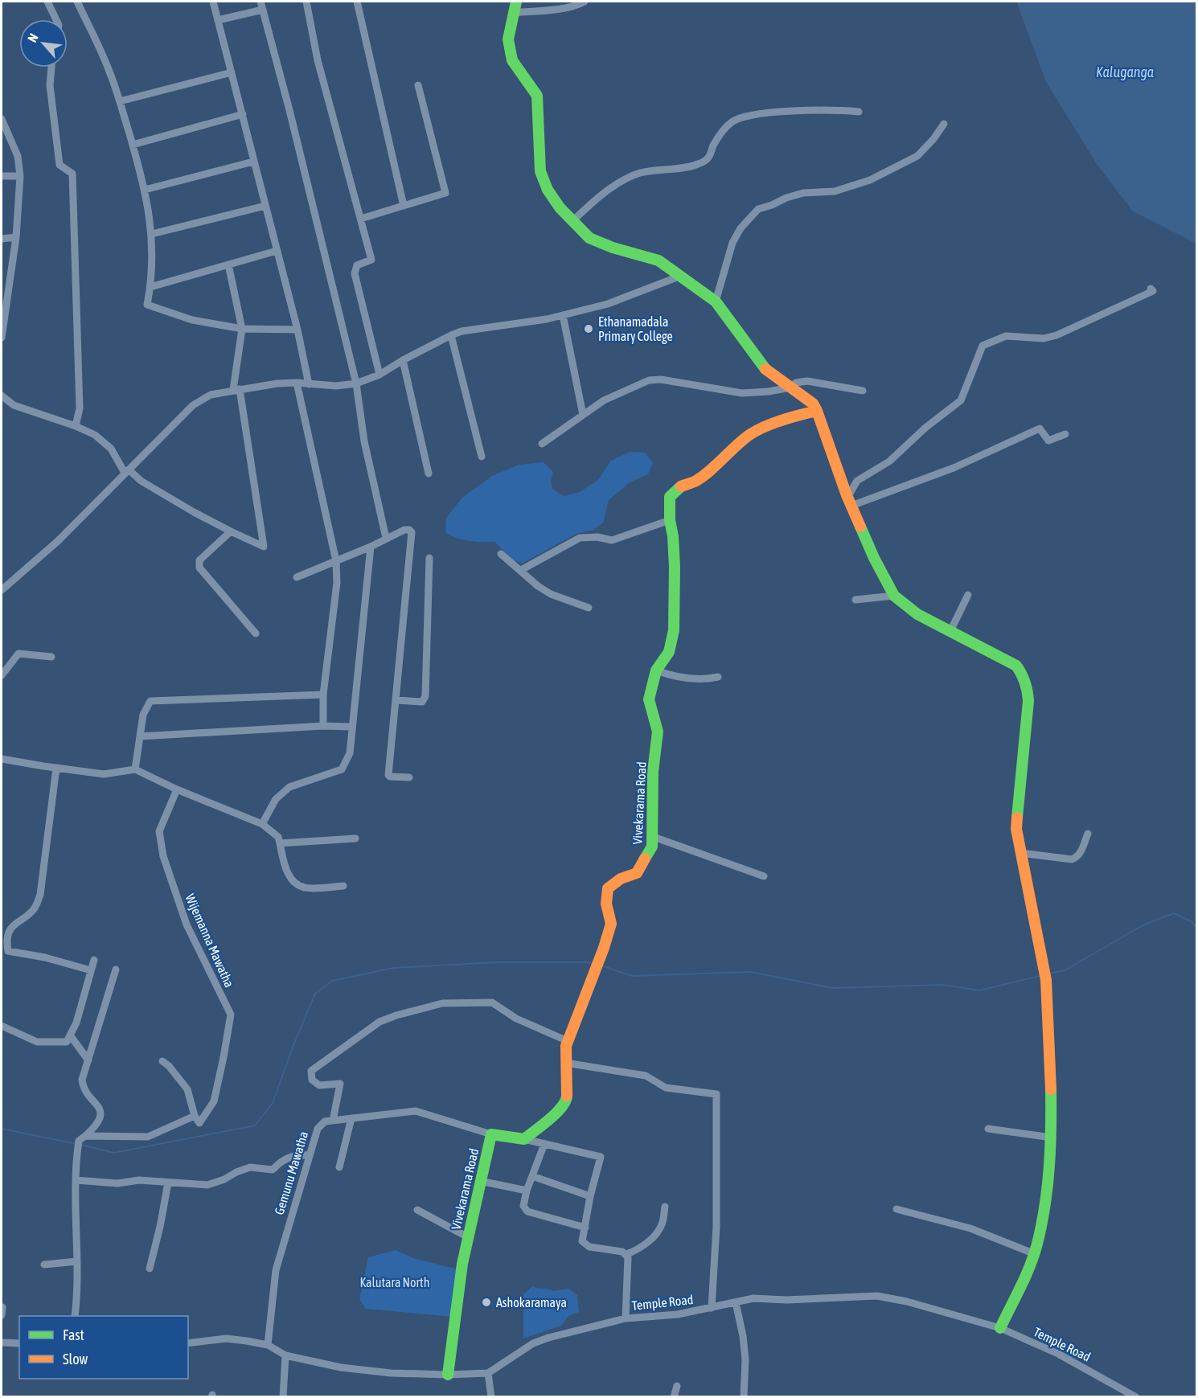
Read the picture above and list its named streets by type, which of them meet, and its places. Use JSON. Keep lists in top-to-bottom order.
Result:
{
  "streets": {
    "street": [
      "Vivekarama Road",
      "Wijemanna Mawatha",
      "Gemunu Mawatha",
      "Temple Road"
    ]
  },
  "water": ["Kaluganga"],
  "parks": ["Kalutara North"],
  "places": ["Ethanamadala Primary College", "Ashokaramaya"],
  "legend": ["Fast", "Slow"],
  "north": "top left"
}
